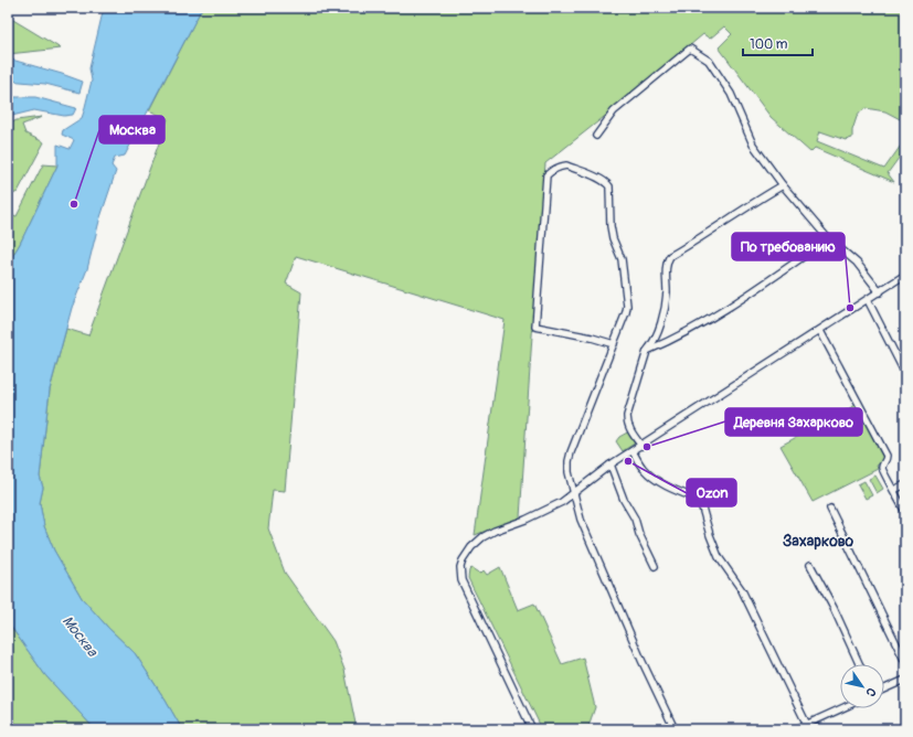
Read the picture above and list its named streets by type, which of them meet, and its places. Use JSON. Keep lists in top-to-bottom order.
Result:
{
  "districts": ["Захарково"],
  "water": ["Москва"],
  "places": [
    "Москва",
    "По требованию",
    "Деревня Захарково",
    "Ozon"
  ],
  "scale_bar": "100 m",
  "north": "bottom right"
}
